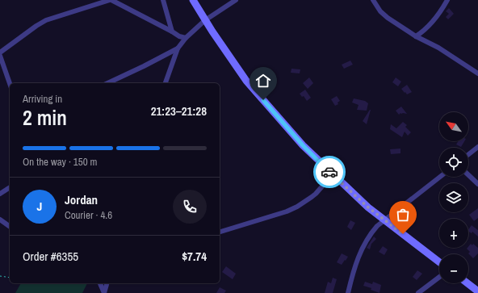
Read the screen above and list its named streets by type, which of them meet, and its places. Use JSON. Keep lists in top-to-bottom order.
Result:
{
  "north": "top left",
  "page": {
    "heading": ["2 min", "Arriving in", "21:23–21:28"],
    "panel": [
      "Jordan",
      "Courier · 4.6",
      "Order #6355",
      "$7.74"
    ],
    "map_buttons": ["+", "−"],
    "bar": "On the way · 150 m",
    "round": "J"
  }
}
